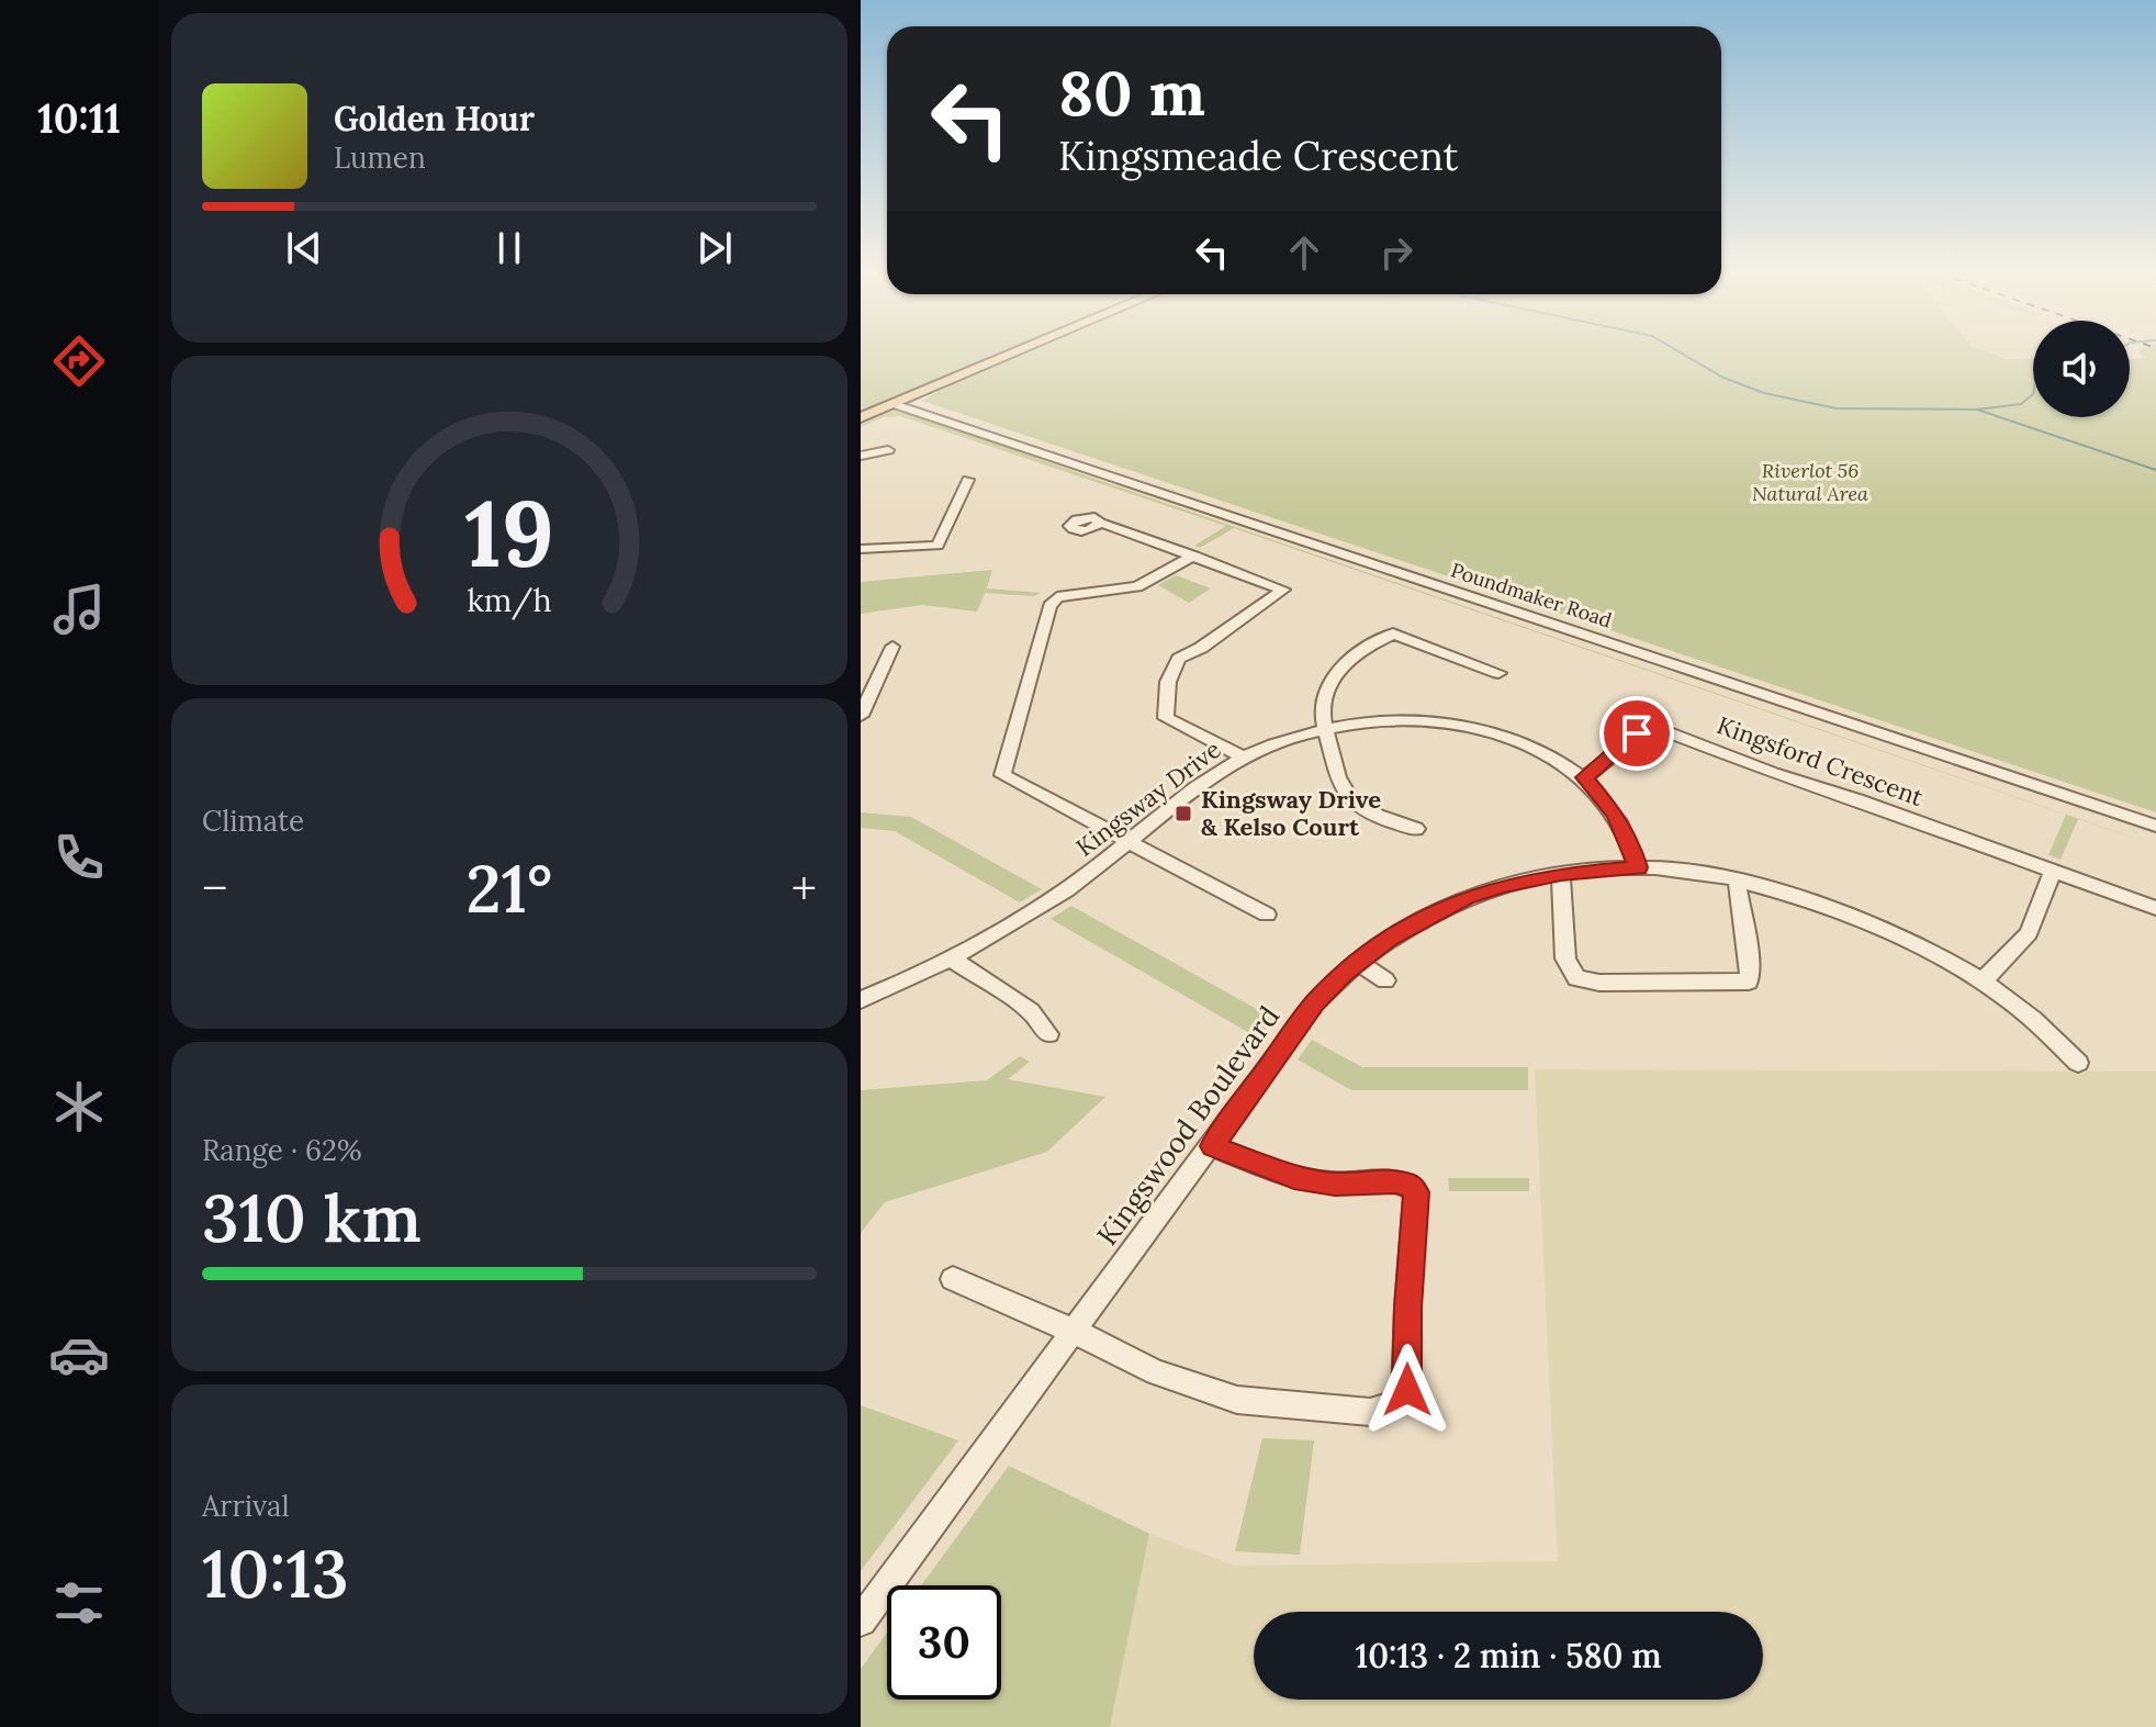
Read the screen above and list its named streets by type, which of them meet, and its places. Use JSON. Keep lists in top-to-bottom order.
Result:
{
  "streets": {
    "street": [
      "Poundmaker Road",
      "Kingsford Crescent",
      "Kingsway Drive",
      "Kingswood Boulevard"
    ]
  },
  "crossings": [
    ["Kingsford Crescent", "Kingsway Drive"],
    ["Kingsway Drive", "Kingswood Boulevard"]
  ],
  "parks": ["Riverlot 56 Natural Area"],
  "places": {
    "transit": ["Kingsway Drive & Kelso Court"]
  },
  "page": {
    "tabs": "10:11",
    "turn": ["80 m", "Kingsmeade Crescent"],
    "song": ["Golden Hour", "Lumen"],
    "tile": [
      "Climate",
      ["Range · 62%", "310 km"],
      ["Arrival", "10:13"]
    ],
    "heat": ["−", "21°", "+"],
    "limit": "30",
    "trip": "10:13 · 2 min · 580 m",
    "gauge": ["19", "km/h"]
  }
}
